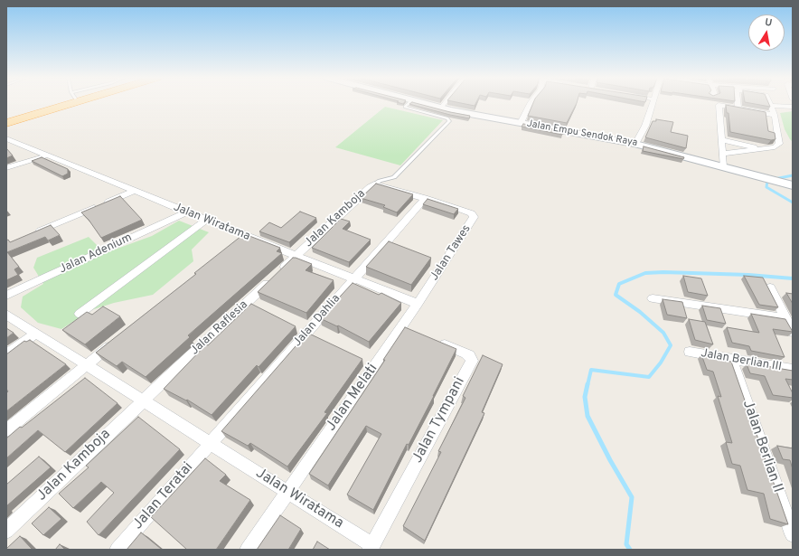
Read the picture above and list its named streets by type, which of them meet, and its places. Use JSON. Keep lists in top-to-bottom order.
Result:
{
  "streets": {
    "main road": ["Jalan Empu Sendok Raya"],
    "street": [
      "Jalan Kamboja",
      "Jalan Wiratama",
      "Jalan Tawes",
      "Jalan Adenium",
      "Jalan Dahlia",
      "Jalan Raflesia",
      "Jalan Berlian III",
      "Jalan Melati",
      "Jalan Tympani",
      "Jalan Berlian II",
      "Jalan Teratai"
    ]
  },
  "crossings": [
    ["Jalan Kamboja", "Jalan Wiratama"],
    ["Jalan Kamboja", "Jalan Tawes"],
    ["Jalan Kamboja", "Jalan Dahlia"],
    ["Jalan Kamboja", "Jalan Raflesia"],
    ["Jalan Wiratama", "Jalan Tawes"],
    ["Jalan Wiratama", "Jalan Adenium"],
    ["Jalan Wiratama", "Jalan Dahlia"],
    ["Jalan Wiratama", "Jalan Raflesia"],
    ["Jalan Wiratama", "Jalan Melati"],
    ["Jalan Wiratama", "Jalan Tympani"],
    ["Jalan Wiratama", "Jalan Teratai"],
    ["Jalan Tawes", "Jalan Melati"],
    ["Jalan Dahlia", "Jalan Teratai"],
    ["Jalan Berlian III", "Jalan Berlian II"]
  ],
  "north": "top"
}
